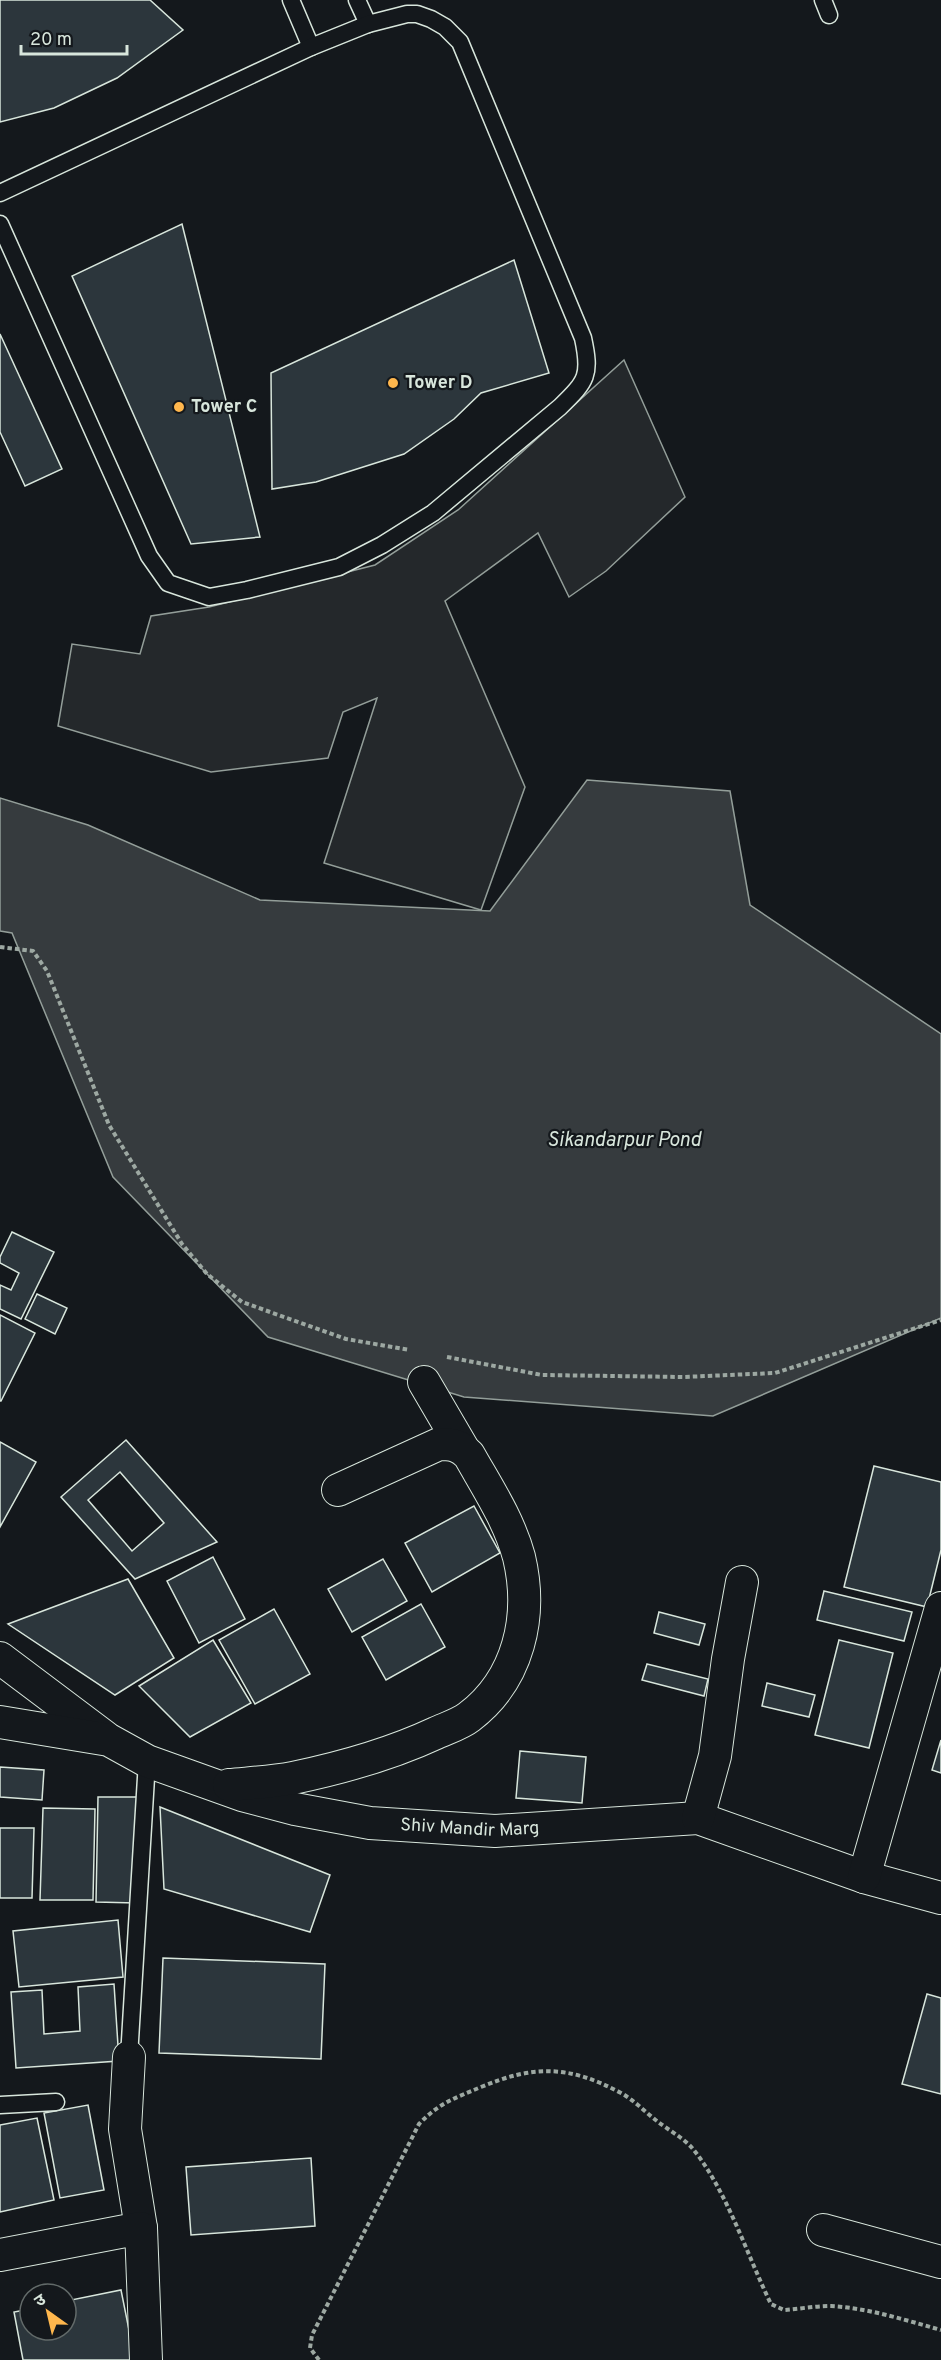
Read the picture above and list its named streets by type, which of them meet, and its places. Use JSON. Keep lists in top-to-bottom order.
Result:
{
  "streets": {
    "street": ["Shiv Mandir Marg"]
  },
  "water": ["Sikandarpur Pond"],
  "places": ["Tower D", "Tower C"],
  "scale_bar": "20 m",
  "north": "top left"
}
